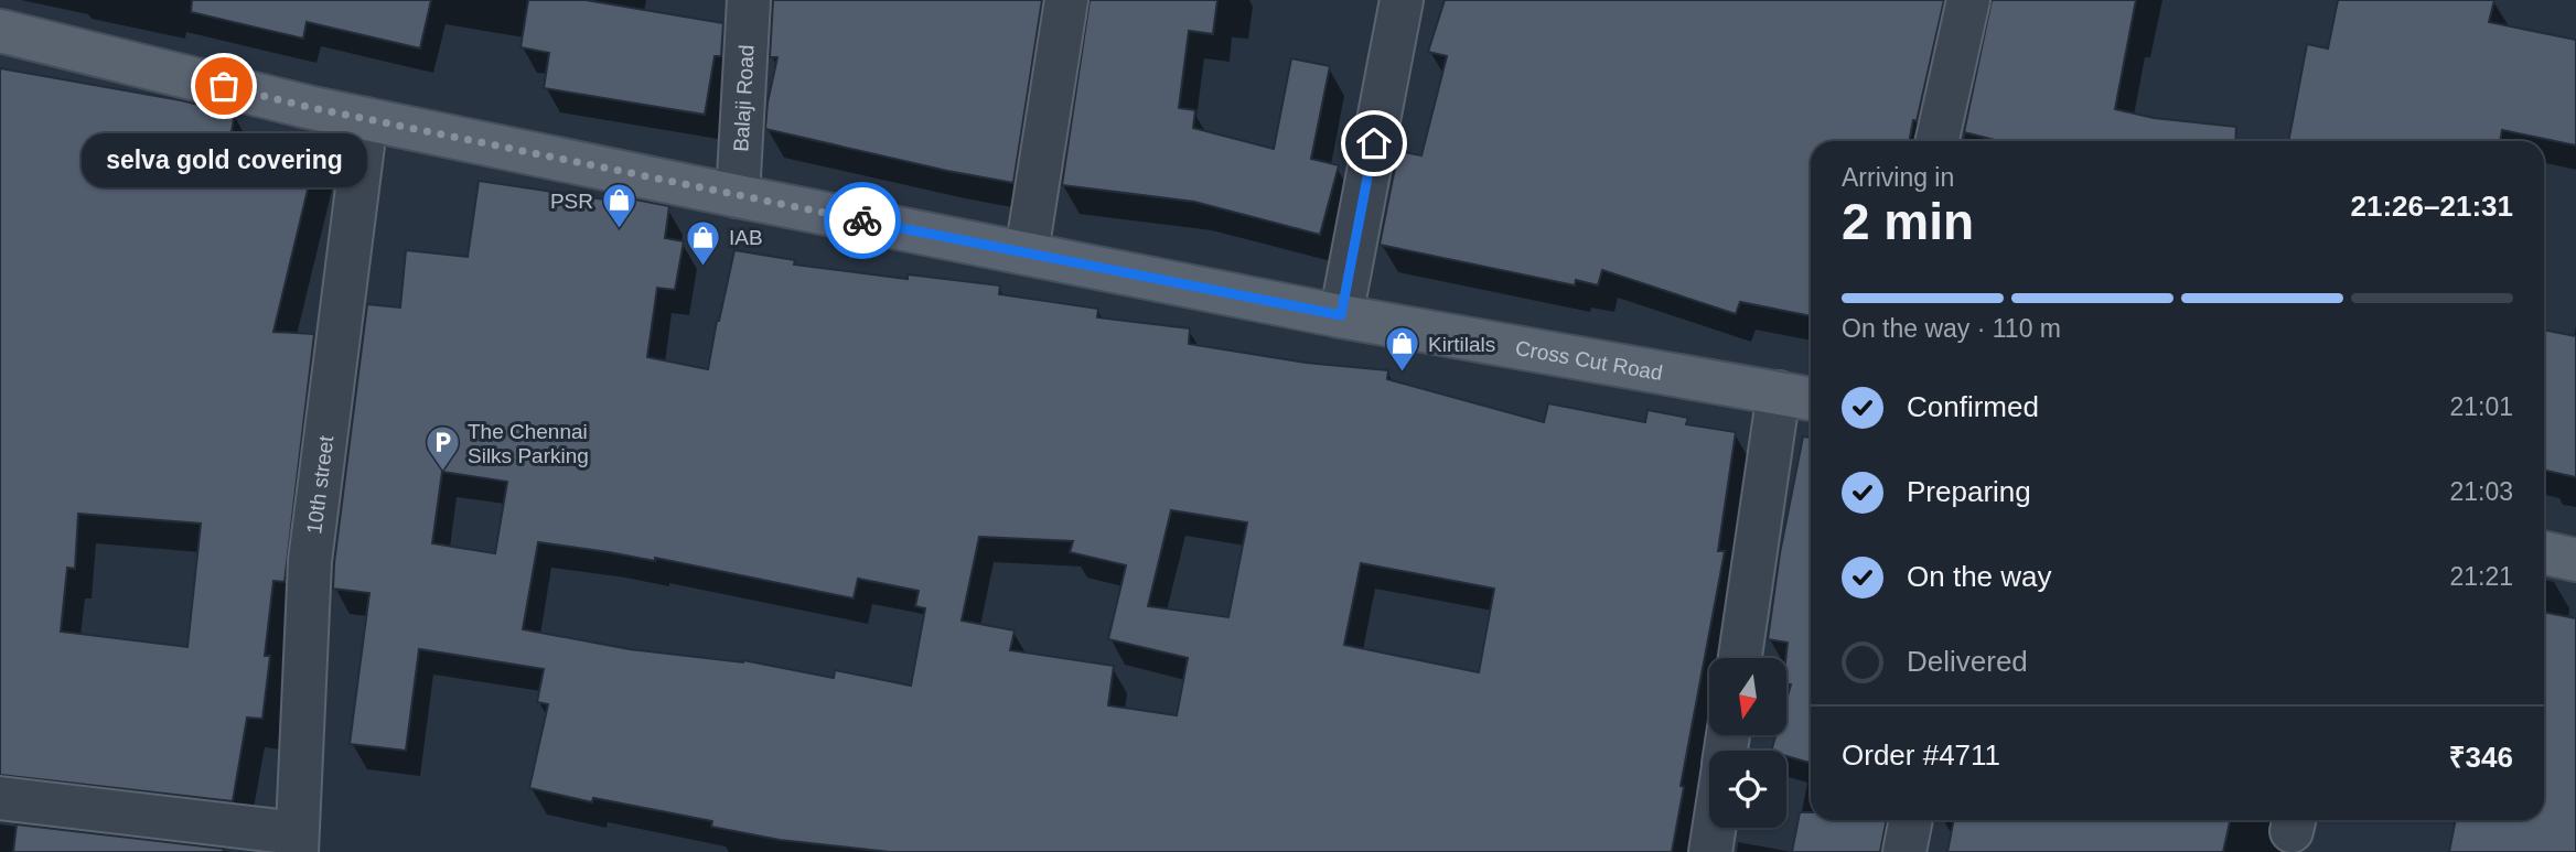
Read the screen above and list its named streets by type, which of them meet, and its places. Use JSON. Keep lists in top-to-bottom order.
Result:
{
  "streets": {
    "main road": ["Cross Cut Road"],
    "street": ["Balaji Road", "10th street"]
  },
  "crossings": [
    ["Balaji Road", "Cross Cut Road"],
    ["Cross Cut Road", "10th street"]
  ],
  "places": {
    "other": ["selva gold covering"],
    "shop": ["PSR", "IAB", "Kirtilals"],
    "parking": ["The Chennai Silks Parking"]
  },
  "north": "bottom",
  "page": {
    "bubble": "selva gold covering",
    "heading": ["2 min", "Arriving in", "21:26–21:31"],
    "panel": ["Order #4711", "₹346"],
    "bar": "On the way · 110 m",
    "list": [
      ["Confirmed", "21:01"],
      ["Preparing", "21:03"],
      ["On the way", "21:21"],
      "Delivered"
    ]
  }
}
